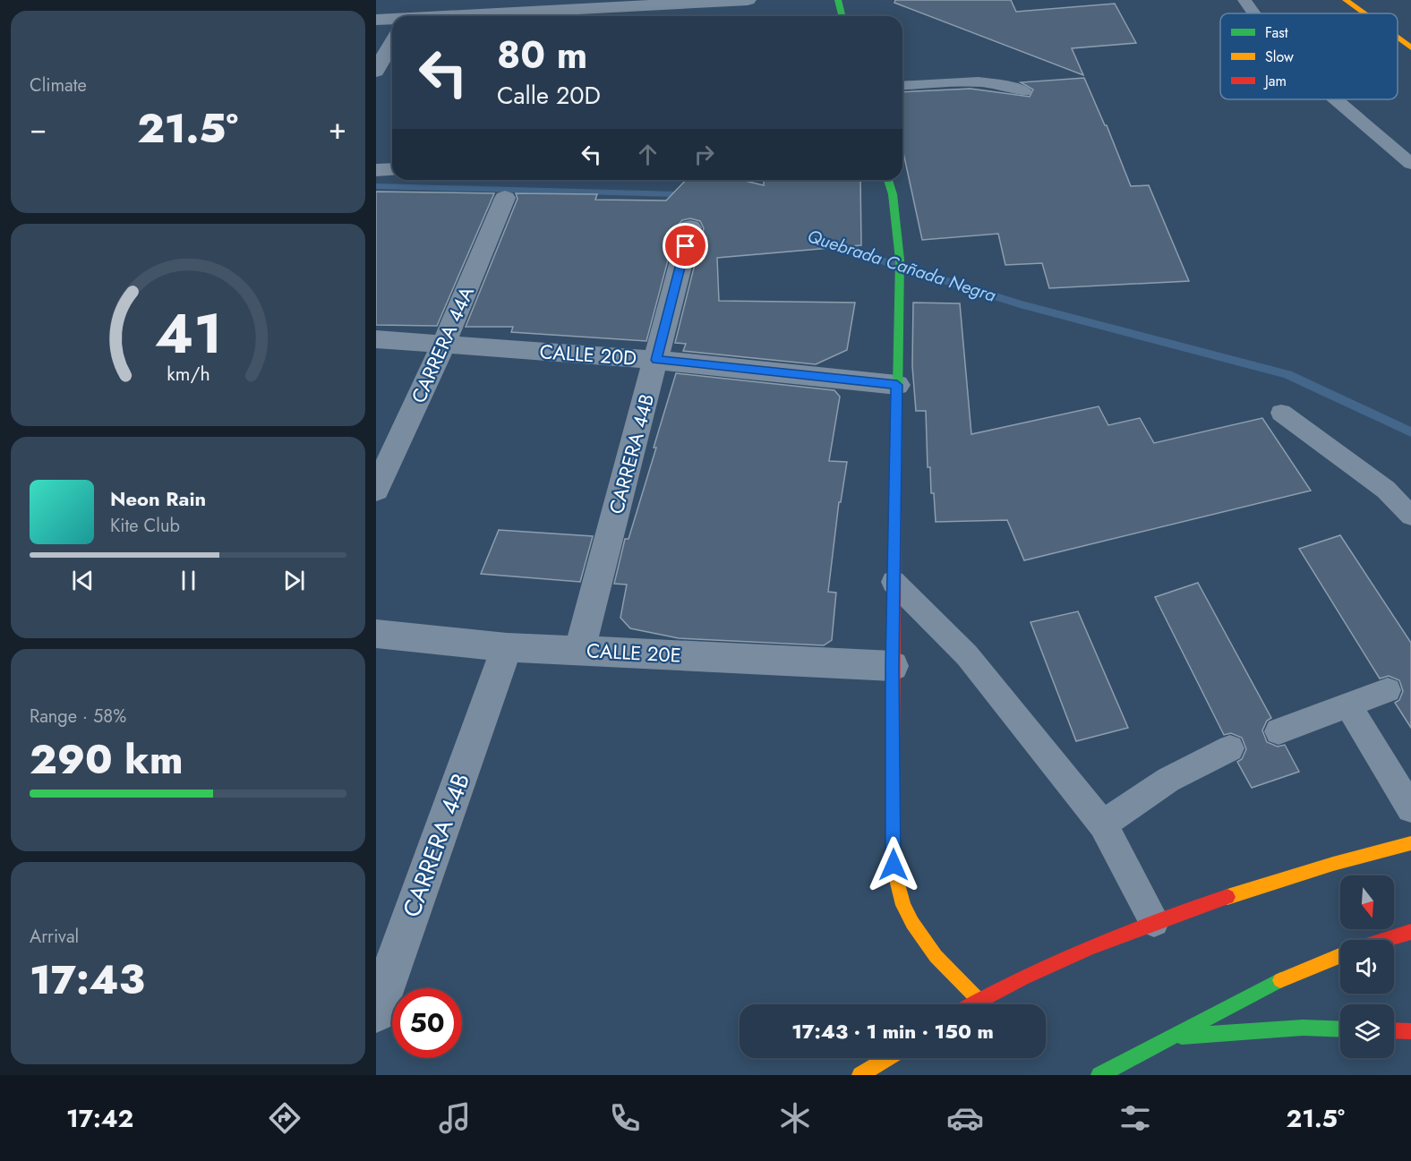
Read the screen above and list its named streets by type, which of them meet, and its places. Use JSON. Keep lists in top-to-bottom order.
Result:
{
  "streets": {
    "street": [
      "CARRERA 44A",
      "CALLE 20D",
      "CARRERA 44B",
      "CALLE 20E"
    ]
  },
  "crossings": [
    ["CARRERA 44A", "CALLE 20D"],
    ["CALLE 20D", "CARRERA 44B"],
    ["CARRERA 44B", "CALLE 20E"]
  ],
  "water": ["Quebrada Cañada Negra"],
  "legend": ["Fast", "Slow", "Jam"],
  "north": "bottom",
  "page": {
    "tile": [
      "Climate",
      ["Range · 58%", "290 km"],
      ["Arrival", "17:43"]
    ],
    "turn": ["80 m", "Calle 20D"],
    "heat": ["−", "21.5°", "+"],
    "song": ["Neon Rain", "Kite Club"],
    "limit": "50",
    "trip": "17:43 · 1 min · 150 m",
    "tabs": ["17:42", "21.5°"],
    "gauge": ["41", "km/h"]
  }
}
